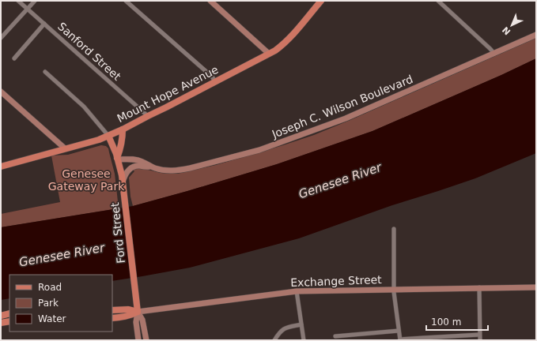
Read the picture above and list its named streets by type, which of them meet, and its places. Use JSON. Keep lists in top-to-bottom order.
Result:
{
  "streets": {
    "main road": ["Mount Hope Avenue", "Ford Street"],
    "street": ["Sanford Street", "Joseph C. Wilson Boulevard", "Exchange Street"]
  },
  "crossings": [
    ["Sanford Street", "Mount Hope Avenue"],
    ["Mount Hope Avenue", "Ford Street"],
    ["Joseph C. Wilson Boulevard", "Ford Street"],
    ["Ford Street", "Exchange Street"]
  ],
  "water": ["Genesee River"],
  "parks": ["Genesee Gateway Park"],
  "legend": ["Road", "Park", "Water"],
  "scale_bar": "100 m",
  "north": "bottom left"
}
